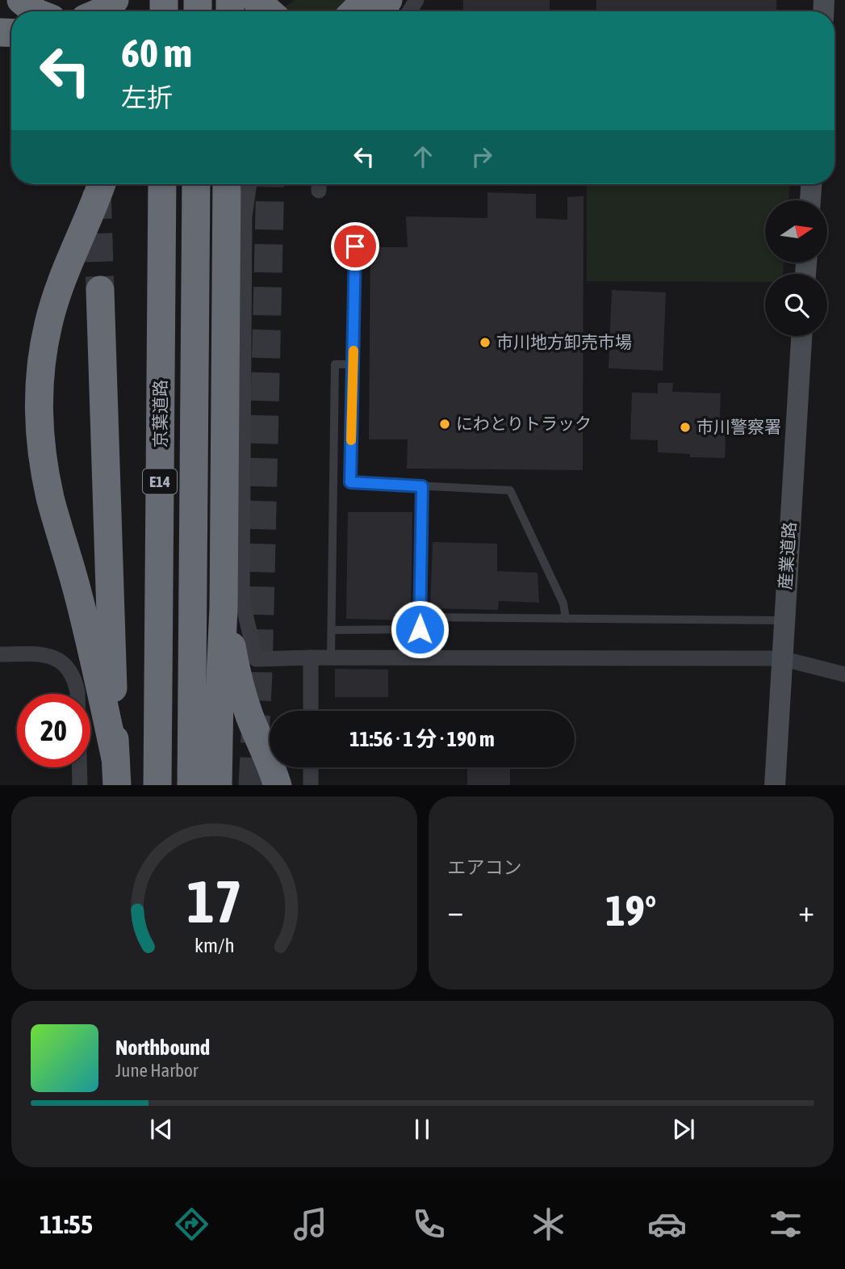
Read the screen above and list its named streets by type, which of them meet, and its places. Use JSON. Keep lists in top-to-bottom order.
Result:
{
  "streets": {
    "highway": ["京葉道路", "E14"],
    "main road": ["産業道路"]
  },
  "places": ["市川地方卸売市場", "にわとりトラック", "市川警察署"],
  "north": "right",
  "page": {
    "turn": ["60 m", "左折"],
    "limit": "20",
    "trip": "11:56 · 1 分 · 190 m",
    "tile": "エアコン",
    "heat": ["−", "19°", "+"],
    "song": ["Northbound", "June Harbor"],
    "tabs": "11:55",
    "gauge": ["17", "km/h"]
  }
}
